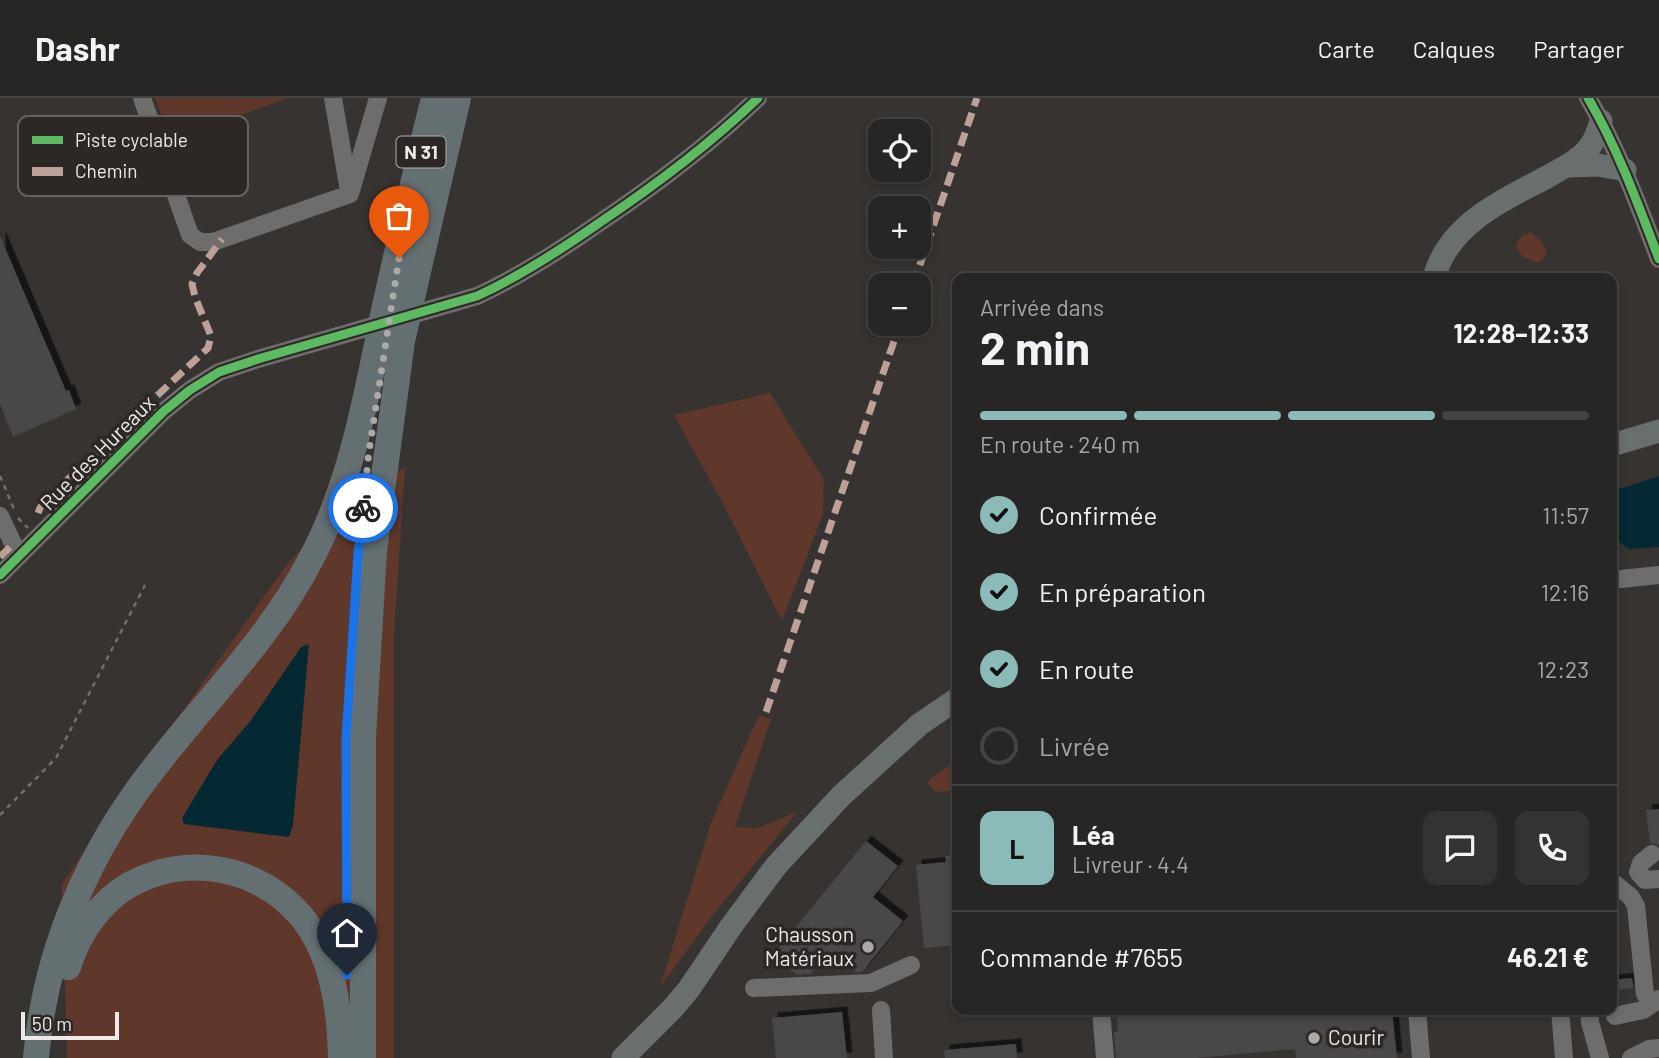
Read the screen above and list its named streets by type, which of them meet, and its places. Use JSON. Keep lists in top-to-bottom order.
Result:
{
  "streets": {
    "highway": ["N 31"],
    "street": ["Rue des Hureaux"]
  },
  "places": ["Chausson Matériaux", "Courir"],
  "legend": ["Piste cyclable", "Chemin"],
  "scale_bar": "50 m",
  "page": {
    "header": "Dashr",
    "nav": ["Carte", "Calques", "Partager"],
    "map_buttons": ["+", "−"],
    "heading": ["2 min", "Arrivée dans", "12:28–12:33"],
    "panel": [
      "Léa",
      "Livreur · 4.4",
      "Commande #7655",
      "46.21 €"
    ],
    "bar": "En route · 240 m",
    "list": [
      ["Confirmée", "11:57"],
      ["En préparation", "12:16"],
      ["En route", "12:23"],
      "Livrée"
    ],
    "round": "L",
    "scale": "50 m"
  }
}
